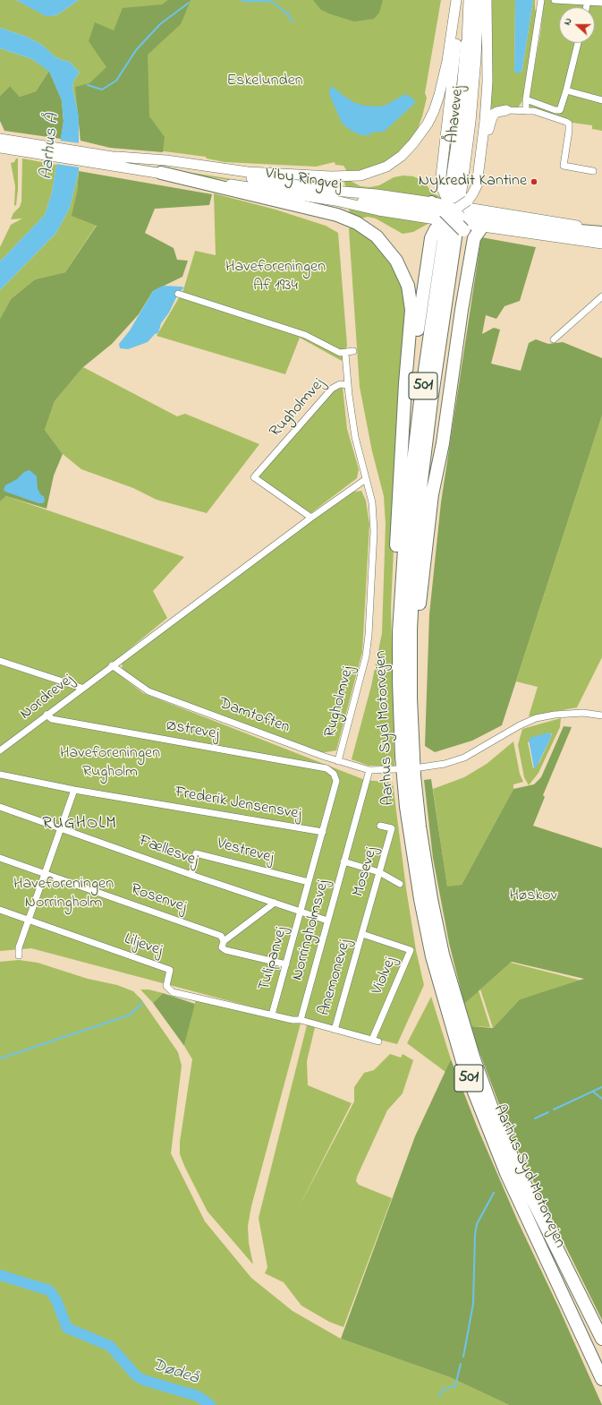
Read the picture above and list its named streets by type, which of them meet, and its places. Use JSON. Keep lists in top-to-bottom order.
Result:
{
  "streets": {
    "highway": ["501", "Aarhus Syd Motorvejen"],
    "main road": ["Åhavevej", "Viby Ringvej"],
    "street": [
      "Rugholmvej",
      "Nordrevej",
      "Damtoften",
      "Østrevej",
      "Frederik Jensensvej",
      "Fællesvej",
      "Vestrevej",
      "Mosevej",
      "Rosenvej",
      "Norringholmsvej",
      "Liljevej",
      "Tulipanvej",
      "Violvej",
      "Anemonevej"
    ]
  },
  "crossings": [
    ["Åhavevej", "Viby Ringvej"],
    ["Åhavevej", "Aarhus Syd Motorvejen"],
    ["Viby Ringvej", "Aarhus Syd Motorvejen"],
    ["Rugholmvej", "Damtoften"],
    ["Nordrevej", "Damtoften"],
    ["Nordrevej", "Østrevej"],
    ["Damtoften", "Norringholmsvej"],
    ["Østrevej", "Tulipanvej"],
    ["Frederik Jensensvej", "Tulipanvej"],
    ["Fællesvej", "Vestrevej"],
    ["Fællesvej", "Norringholmsvej"],
    ["Fællesvej", "Tulipanvej"],
    ["Vestrevej", "Tulipanvej"],
    ["Mosevej", "Violvej"],
    ["Mosevej", "Anemonevej"],
    ["Rosenvej", "Tulipanvej"],
    ["Norringholmsvej", "Liljevej"],
    ["Liljevej", "Tulipanvej"],
    ["Violvej", "Anemonevej"]
  ],
  "districts": ["RUGHOLM"],
  "water": ["Aarhus Å", "Dødeå"],
  "parks": [
    "Eskelunden",
    "Haveforeningen Af 1934",
    "Haveforeningen Rugholm",
    "Haveforeningen Norringholm",
    "Høskov"
  ],
  "places": ["Nykredit Kantine"],
  "north": "left"
}
